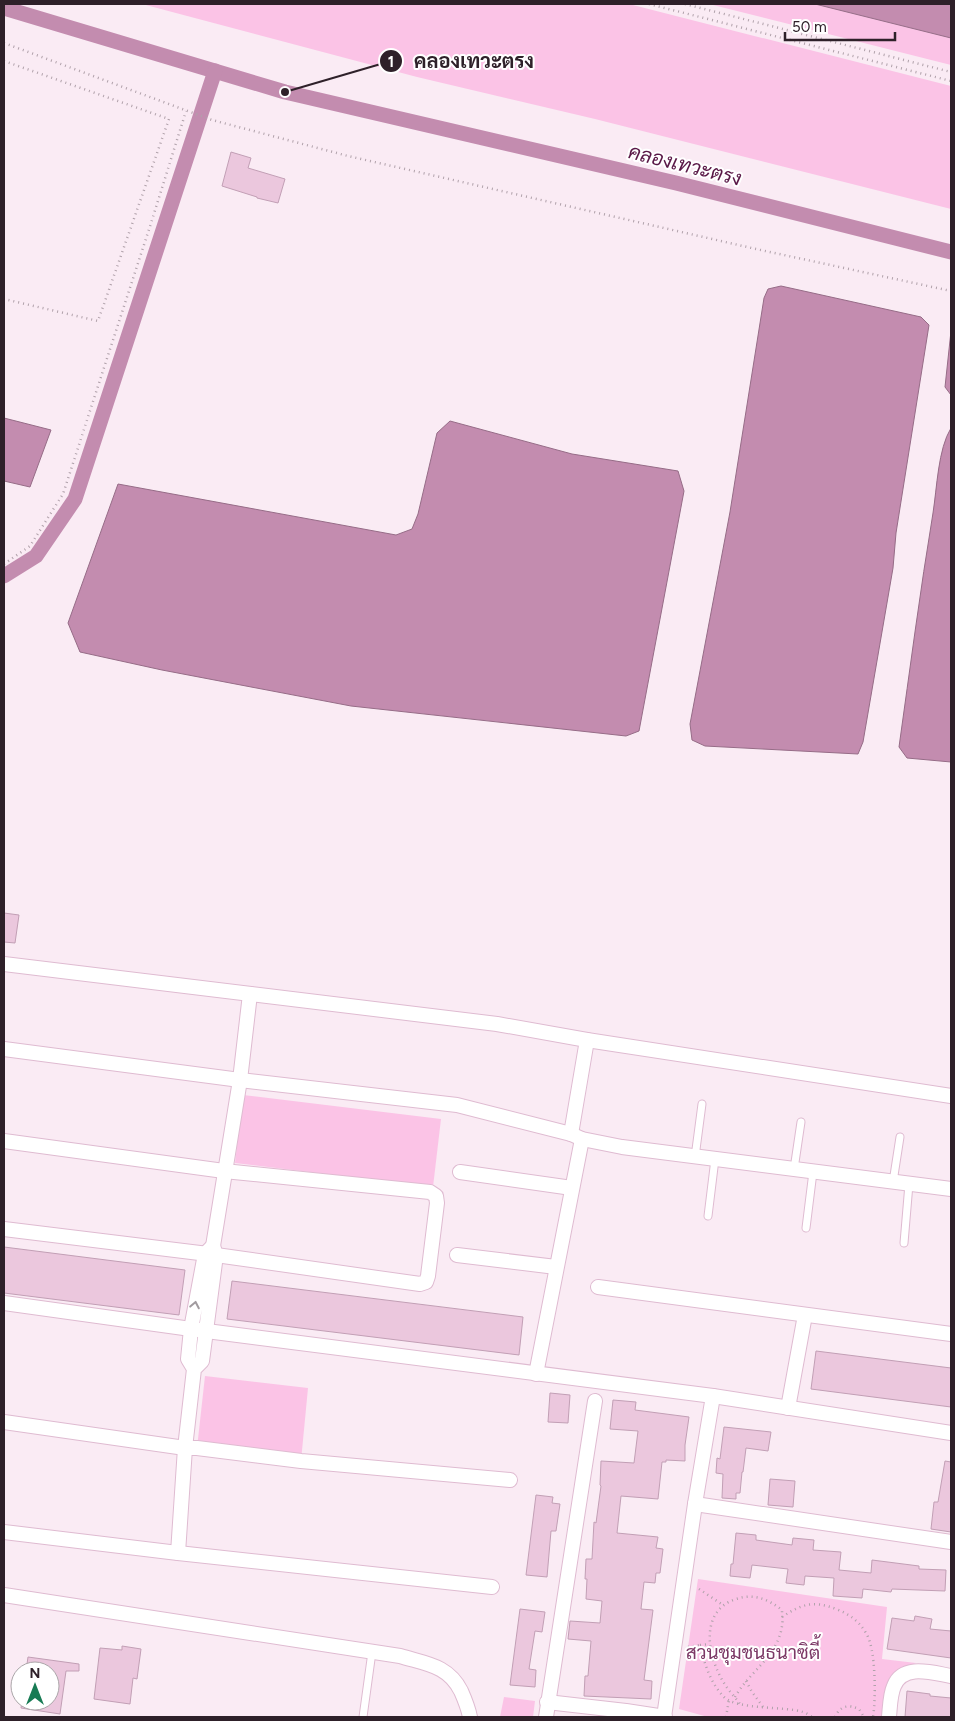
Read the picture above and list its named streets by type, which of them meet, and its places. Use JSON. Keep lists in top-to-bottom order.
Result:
{
  "water": ["คลองเทวะตรง"],
  "parks": ["สวนชุมชนธนาซิตี้"],
  "places": ["คลองเทวะตรง"],
  "scale_bar": "50 m",
  "north": "top"
}
